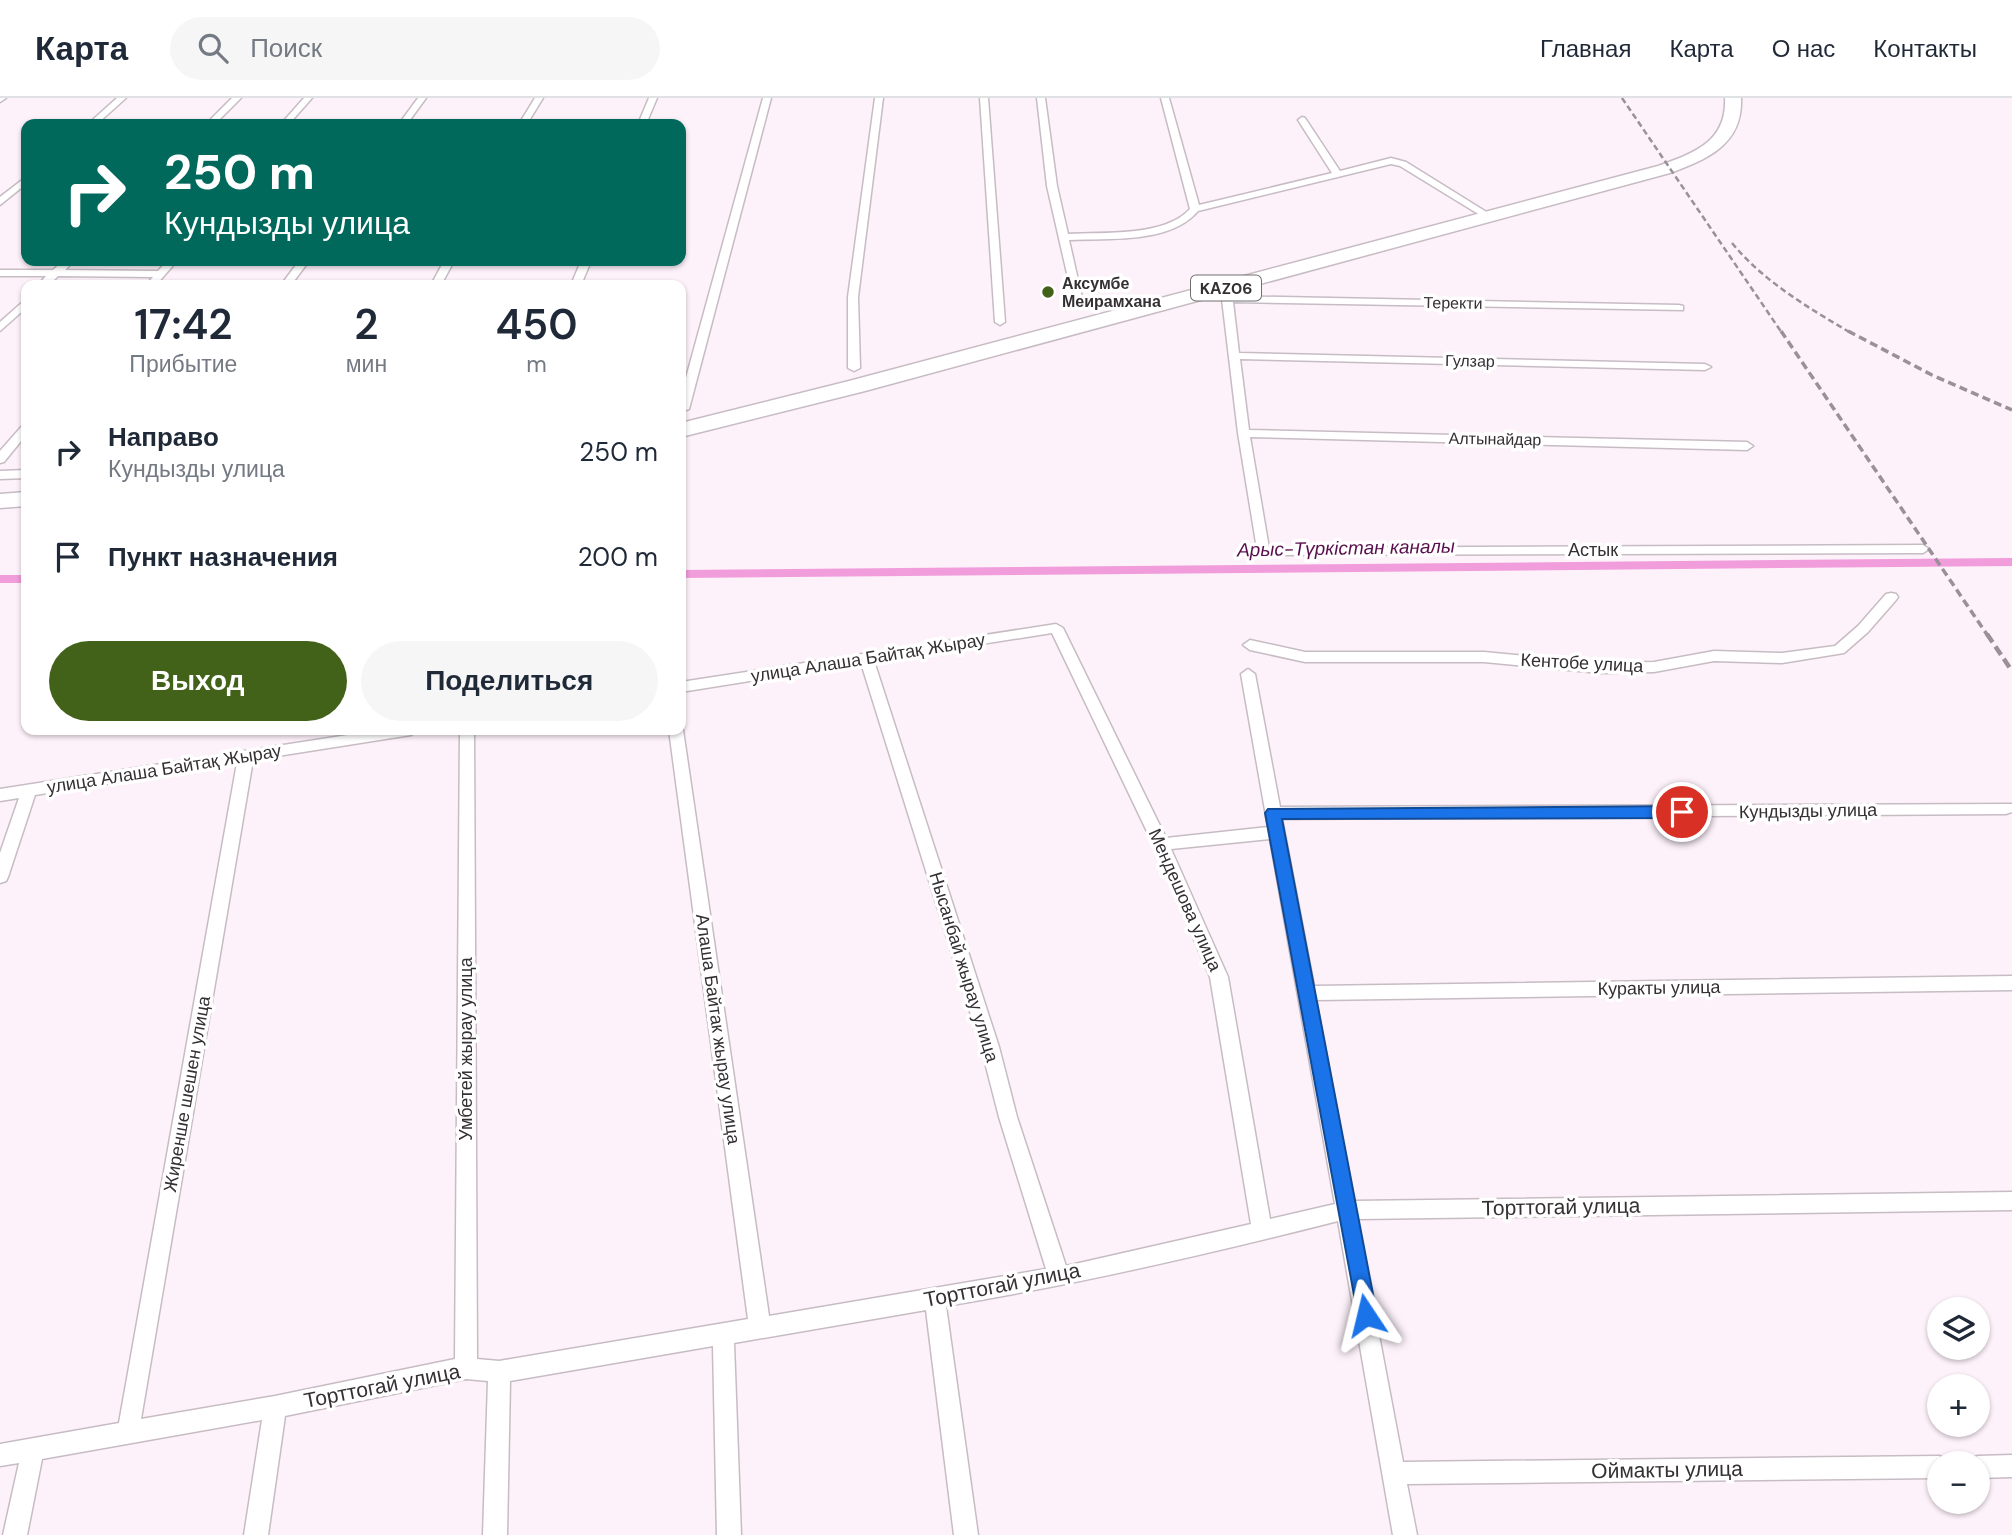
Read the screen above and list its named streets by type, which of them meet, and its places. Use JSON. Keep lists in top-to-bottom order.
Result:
{
  "streets": {
    "highway": ["KАZ06"],
    "street": [
      "Теректи",
      "Гулзар",
      "Алтынайдар",
      "Астык",
      "улица Алаша Байтақ Жырау",
      "Кентобе улица",
      "Кундызды улица",
      "Мендешова улица",
      "Нысанбай жырау улица",
      "Куракты улица",
      "Алаша Байтак жырау улица",
      "Умбетей жырау улица",
      "Жиренше шешен улица",
      "Торттогай улица",
      "Оймакты улица"
    ]
  },
  "crossings": [
    ["Теректи", "Гулзар"],
    ["Алтынайдар", "Астык"],
    ["улица Алаша Байтақ Жырау", "Мендешова улица"],
    ["улица Алаша Байтақ Жырау", "Нысанбай жырау улица"],
    ["улица Алаша Байтақ Жырау", "Жиренше шешен улица"],
    ["Кундызды улица", "Мендешова улица"],
    ["Мендешова улица", "Торттогай улица"],
    ["Нысанбай жырау улица", "Торттогай улица"],
    ["Алаша Байтак жырау улица", "Торттогай улица"],
    ["Умбетей жырау улица", "Торттогай улица"],
    ["Жиренше шешен улица", "Торттогай улица"]
  ],
  "water": ["Арыс-Түркістан каналы"],
  "places": ["Аксумбе Меирамхана"],
  "page": {
    "header": "Карта",
    "search": "Поиск",
    "nav": [
      "Главная",
      "Карта",
      "О нас",
      "Контакты"
    ],
    "turn": ["250 m", "Кундызды улица"],
    "eta": [
      "17:42",
      "Прибытие",
      "2",
      "мин",
      "450",
      "m"
    ],
    "list": [
      {
        "name": "Направо",
        "note": "Кундызды улица",
        "value": "250 m"
      },
      {
        "name": "Пункт назначения",
        "value": "200 m"
      }
    ],
    "buttons": ["Выход", "Поделиться"],
    "map_buttons": ["+", "−"]
  }
}
